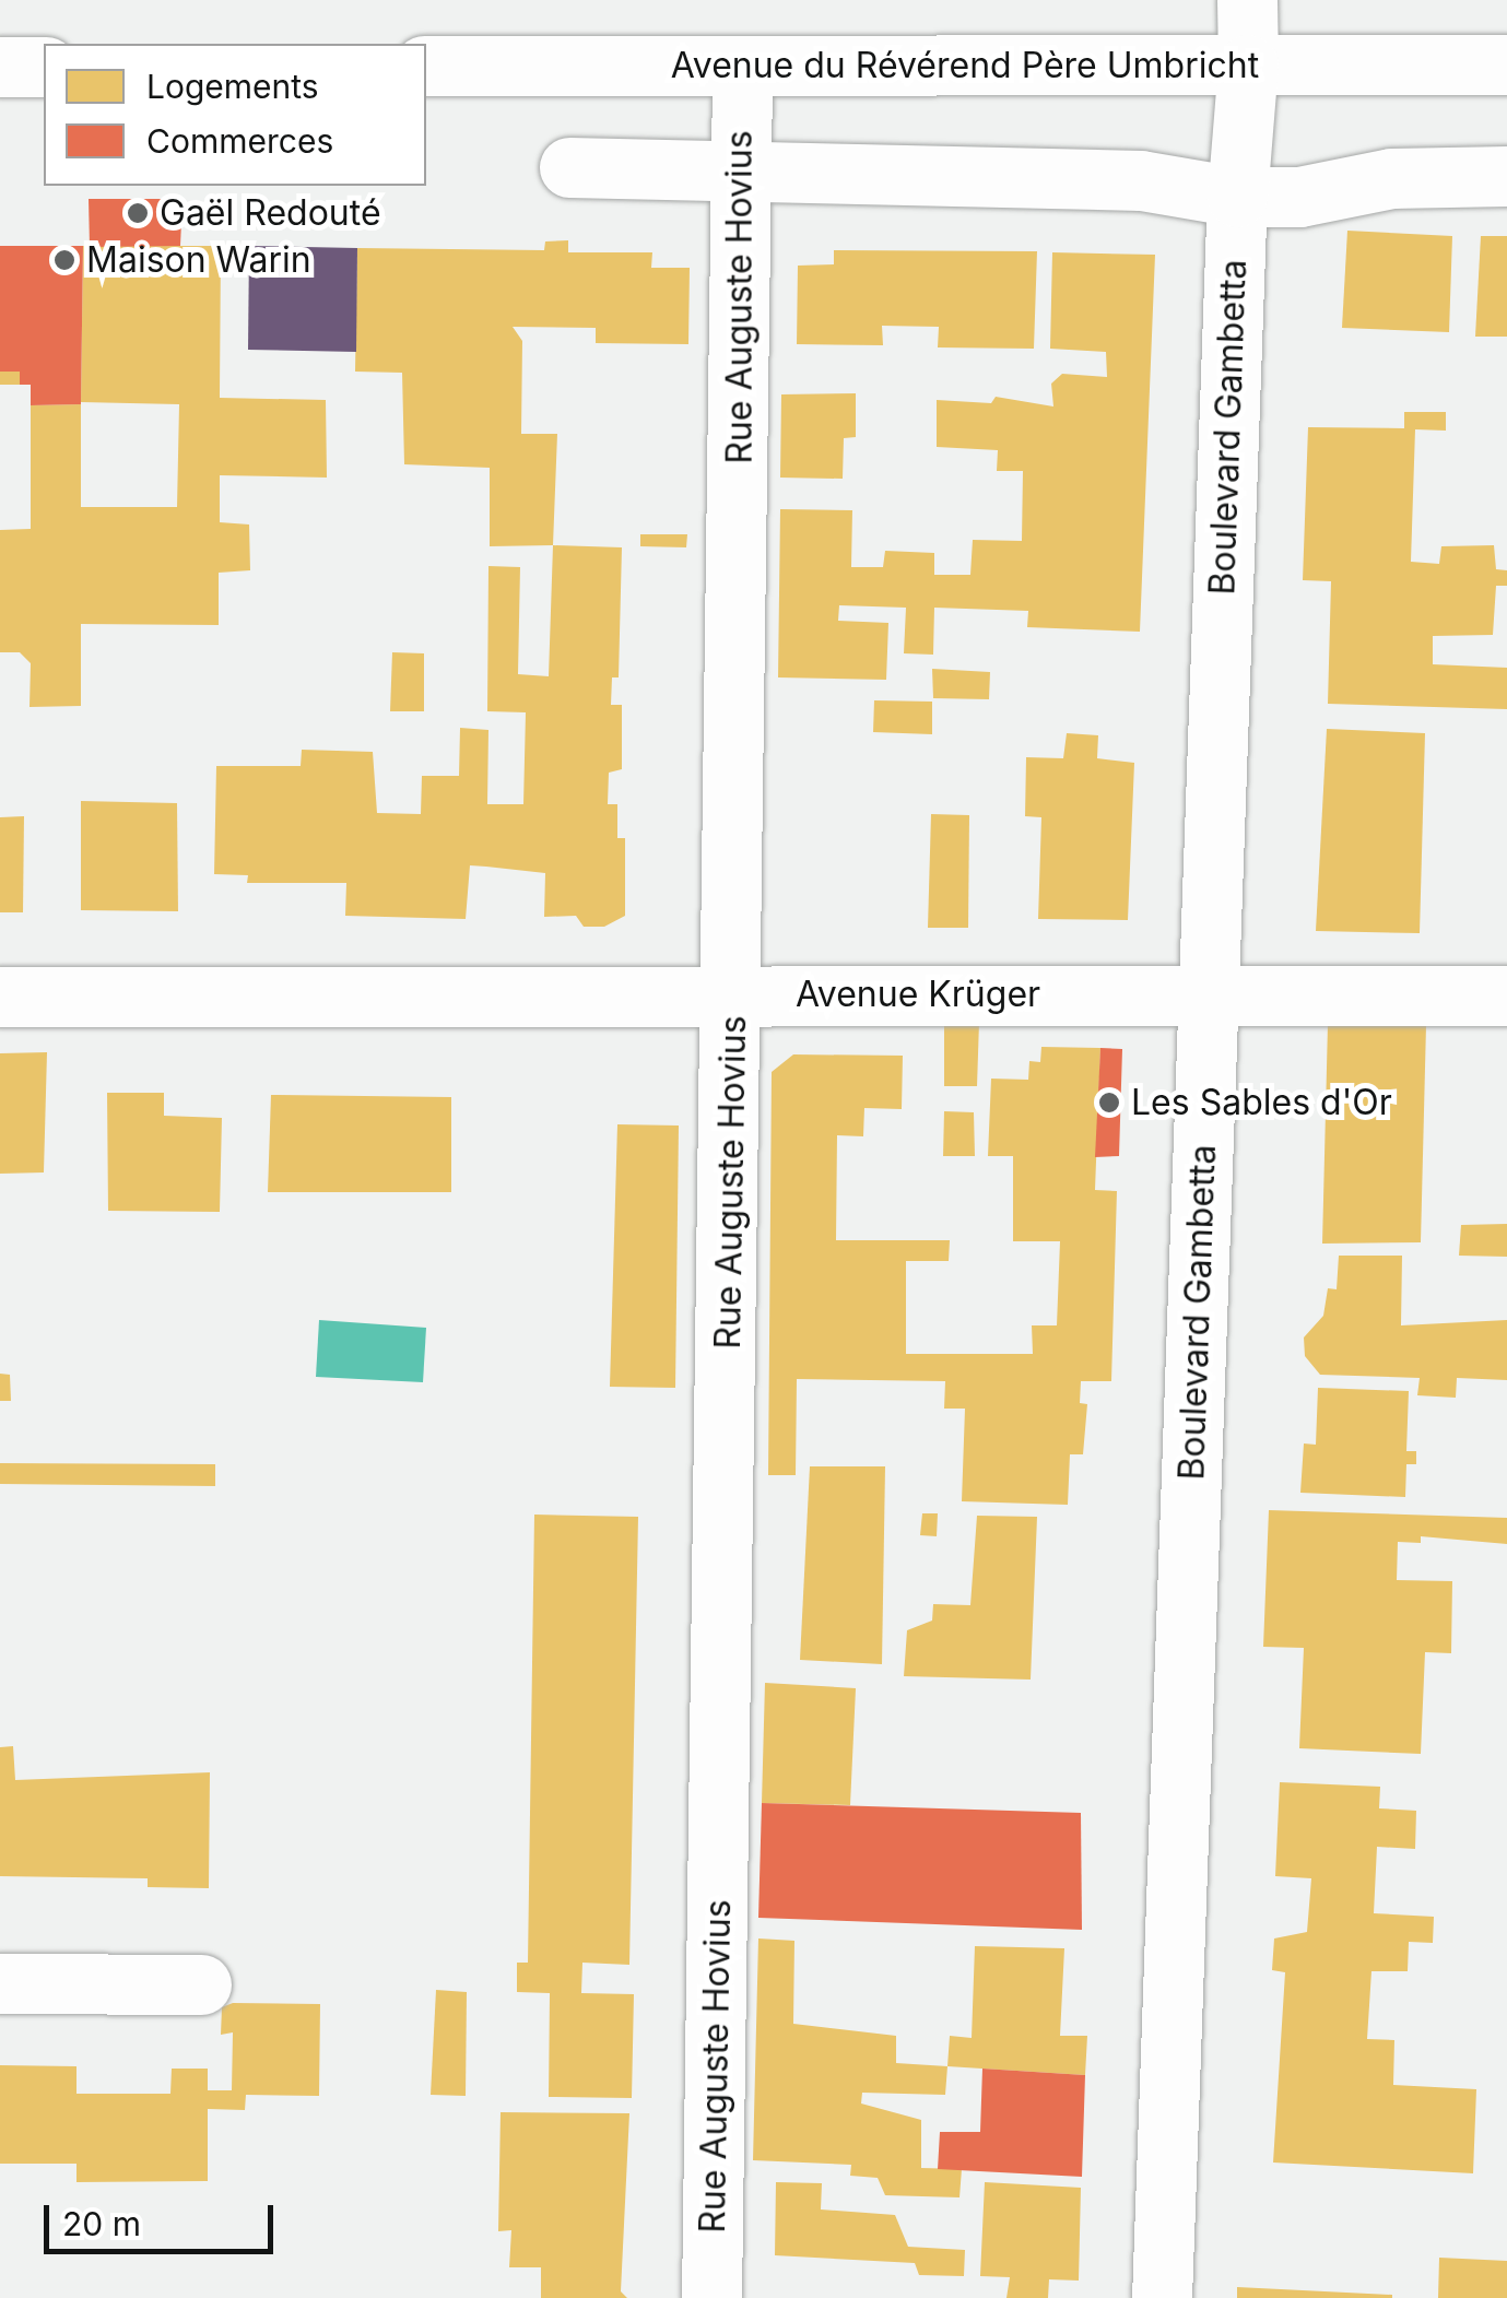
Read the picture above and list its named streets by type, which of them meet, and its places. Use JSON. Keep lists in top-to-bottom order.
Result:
{
  "streets": {
    "street": [
      "Avenue du Révérend Père Umbricht",
      "Rue Auguste Hovius",
      "Boulevard Gambetta",
      "Avenue Krüger"
    ]
  },
  "crossings": [
    ["Avenue du Révérend Père Umbricht", "Rue Auguste Hovius"],
    ["Avenue du Révérend Père Umbricht", "Boulevard Gambetta"],
    ["Rue Auguste Hovius", "Avenue Krüger"],
    ["Boulevard Gambetta", "Avenue Krüger"]
  ],
  "places": ["Gaël Redouté", "Maison Warin", "Les Sables d'Or"],
  "legend": ["Logements", "Commerces"],
  "scale_bar": "20 m"
}
